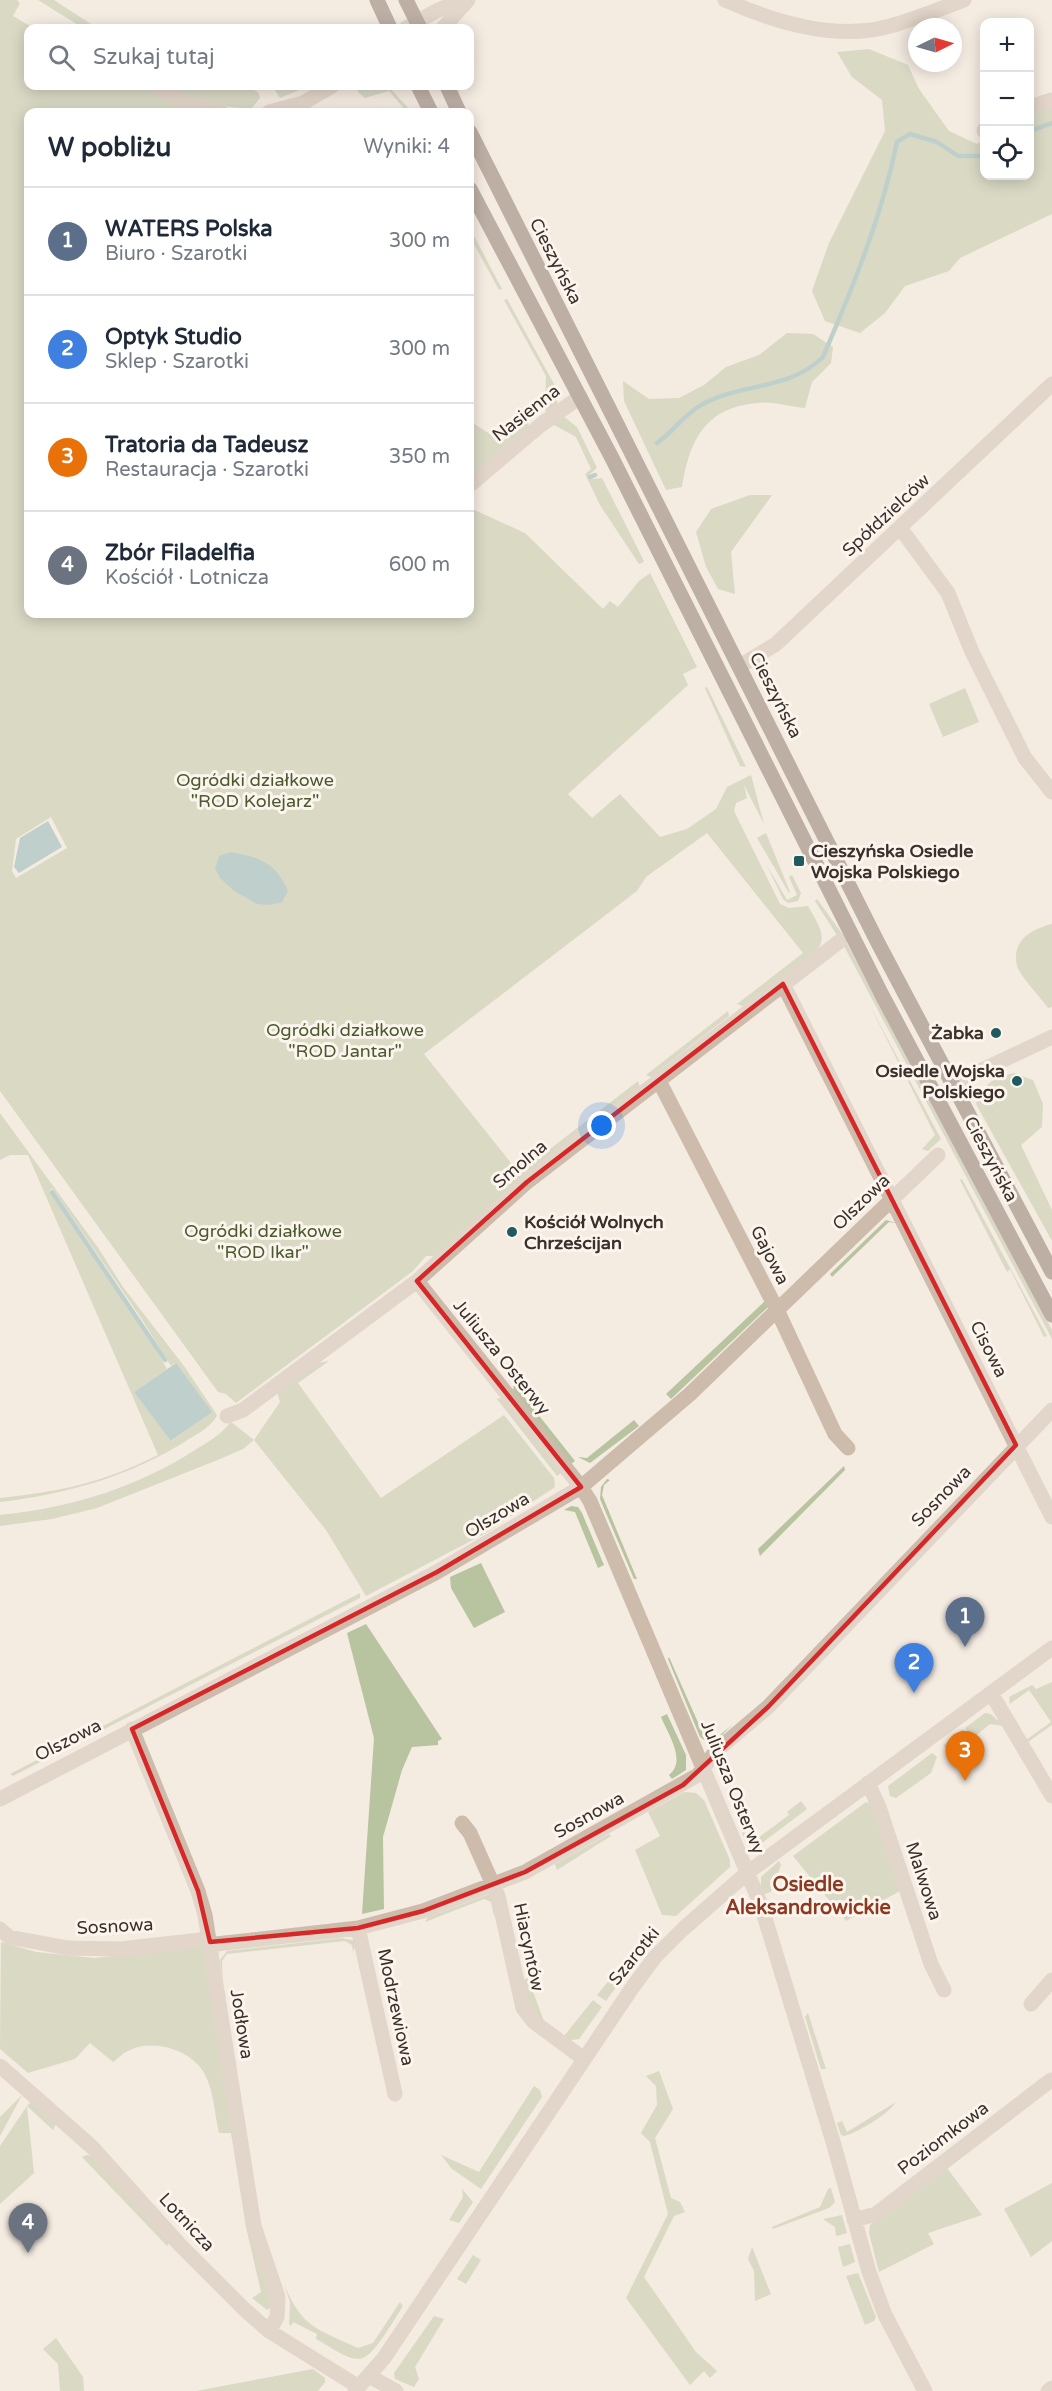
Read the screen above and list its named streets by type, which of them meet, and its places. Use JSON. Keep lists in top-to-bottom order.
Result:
{
  "streets": {
    "main road": ["Cieszyńska"],
    "street": [
      "Nasienna",
      "Spółdzielców",
      "Smolna",
      "Olszowa",
      "Gajowa",
      "Cisowa",
      "Juliusza Osterwy",
      "Sosnowa",
      "Malwowa",
      "Hiacyntów",
      "Szarotki",
      "Modrzewiowa",
      "Jodłowa",
      "Poziomkowa",
      "Lotnicza"
    ]
  },
  "crossings": [
    ["Cieszyńska", "Nasienna"],
    ["Cieszyńska", "Spółdzielców"],
    ["Smolna", "Gajowa"],
    ["Smolna", "Juliusza Osterwy"],
    ["Olszowa", "Gajowa"],
    ["Olszowa", "Cisowa"],
    ["Olszowa", "Juliusza Osterwy"],
    ["Olszowa", "Jodłowa"],
    ["Cisowa", "Sosnowa"],
    ["Juliusza Osterwy", "Sosnowa"],
    ["Juliusza Osterwy", "Szarotki"],
    ["Juliusza Osterwy", "Poziomkowa"],
    ["Sosnowa", "Hiacyntów"],
    ["Sosnowa", "Modrzewiowa"],
    ["Sosnowa", "Jodłowa"],
    ["Malwowa", "Szarotki"],
    ["Hiacyntów", "Szarotki"],
    ["Szarotki", "Lotnicza"],
    ["Jodłowa", "Lotnicza"]
  ],
  "districts": ["Osiedle Aleksandrowickie"],
  "parks": ["Ogródki działkowe \"ROD Kolejarz\"", "Ogródki działkowe \"ROD Jantar\"", "Ogródki działkowe \"ROD Ikar\""],
  "places": {
    "transit": ["Cieszyńska Osiedle Wojska Polskiego"],
    "other": ["Żabka", "Osiedle Wojska Polskiego", "Kościół Wolnych Chrześcijan"]
  },
  "north": "right",
  "page": {
    "map_buttons": ["+", "−"],
    "search": "Szukaj tutaj",
    "heading": ["W pobliżu", "Wyniki: 4"],
    "list": [
      {
        "mark": "1",
        "name": "WATERS Polska",
        "note": "Biuro · Szarotki",
        "value": "300 m"
      },
      {
        "mark": "2",
        "name": "Optyk Studio",
        "note": "Sklep · Szarotki",
        "value": "300 m"
      },
      {
        "mark": "3",
        "name": "Tratoria da Tadeusz",
        "note": "Restauracja · Szarotki",
        "value": "350 m"
      },
      {
        "mark": "4",
        "name": "Zbór Filadelfia",
        "note": "Kościół · Lotnicza",
        "value": "600 m"
      }
    ],
    "pins": [
      "1",
      "2",
      "3",
      "4"
    ]
  }
}
